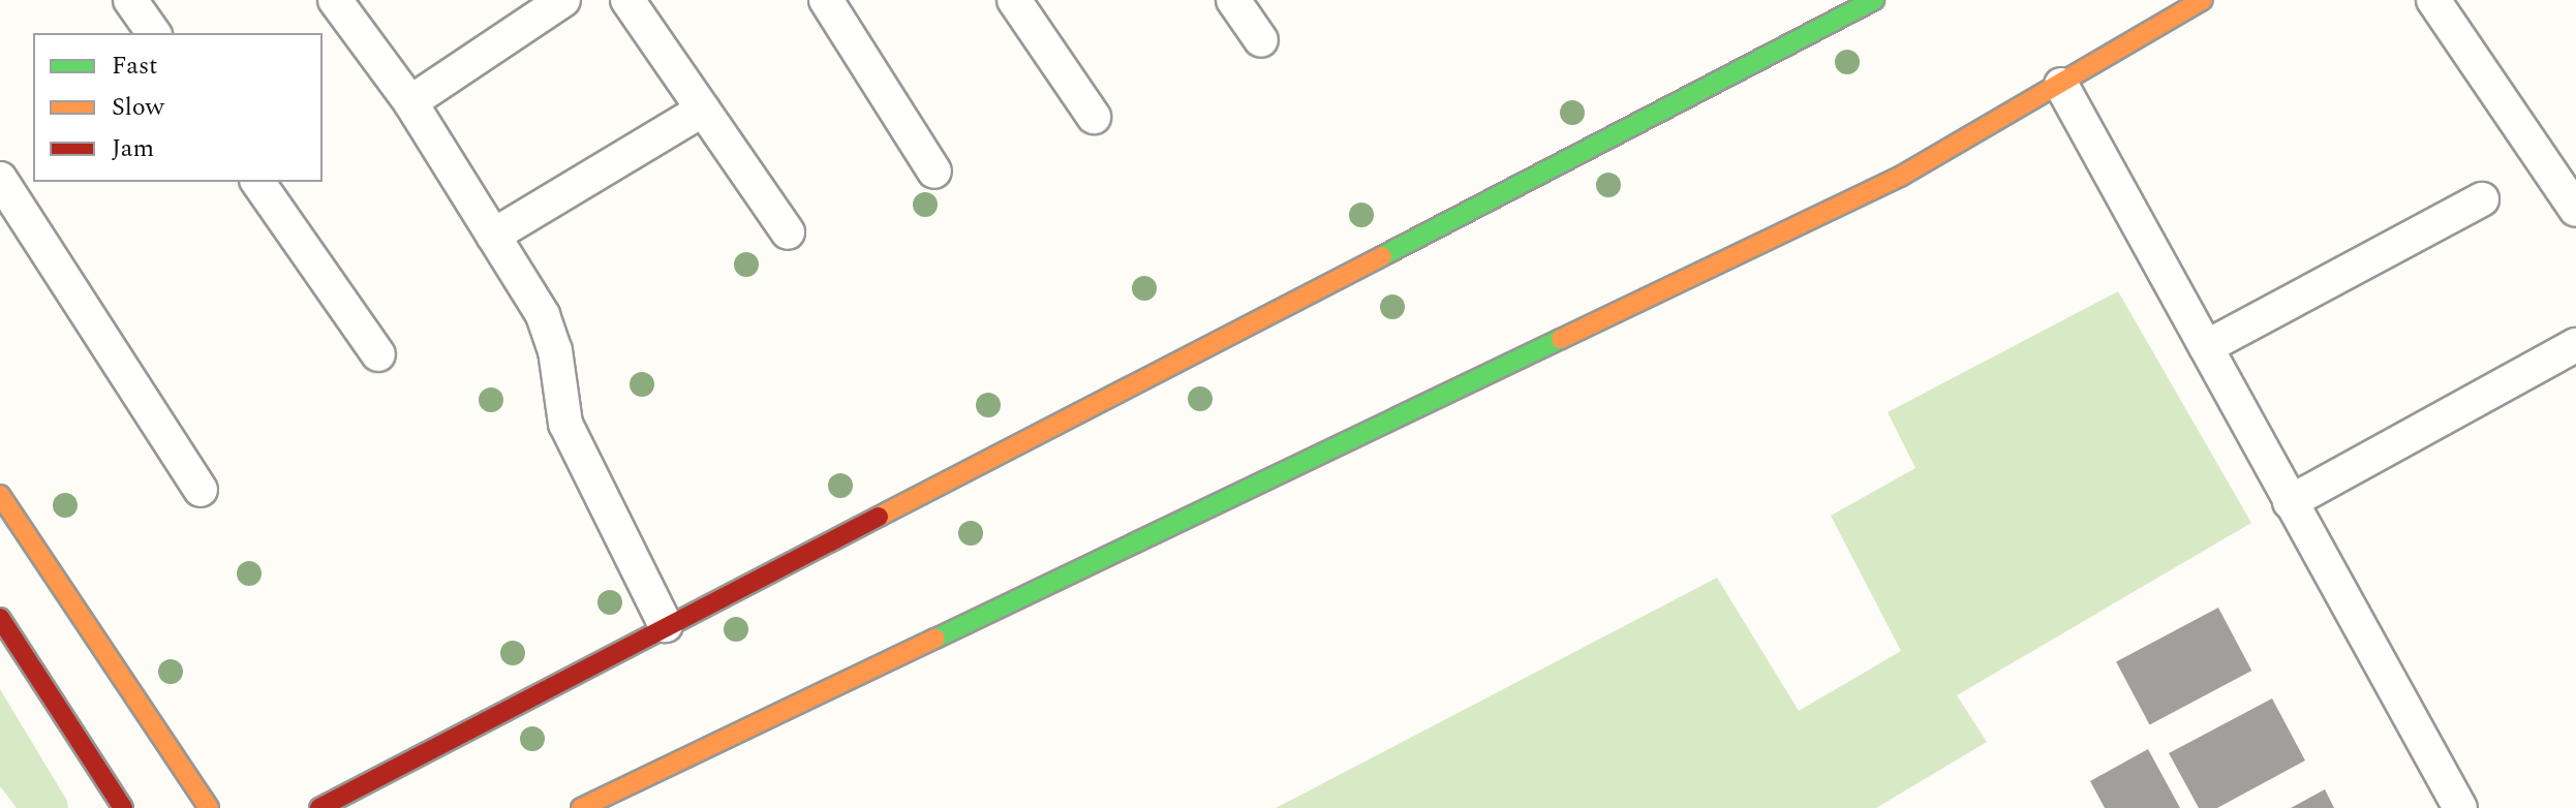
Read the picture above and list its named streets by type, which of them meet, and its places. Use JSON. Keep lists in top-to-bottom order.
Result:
{
  "legend": ["Fast", "Slow", "Jam"]
}
